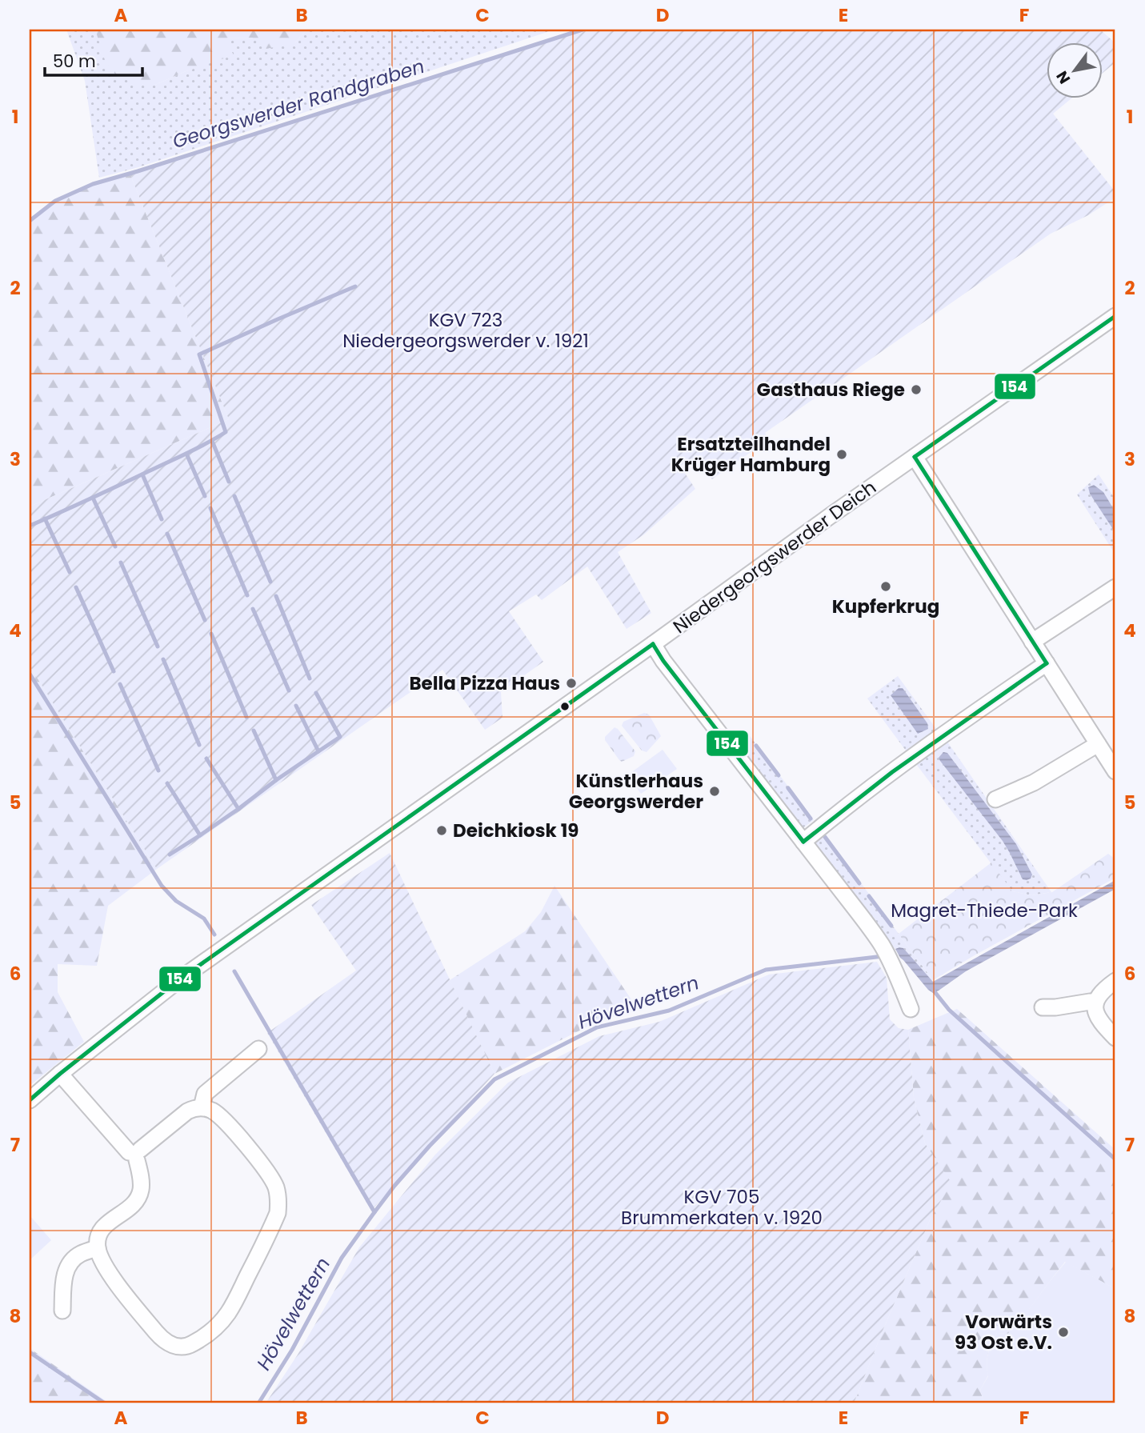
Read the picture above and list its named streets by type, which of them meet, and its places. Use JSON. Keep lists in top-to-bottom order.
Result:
{
  "streets": {
    "street": ["Niedergeorgswerder Deich"]
  },
  "water": ["Georgswerder Randgraben", "Hövelwettern"],
  "parks": ["KGV 723 Niedergeorgswerder v. 1921", "Magret-Thiede-Park", "KGV 705 Brummerkaten v. 1920"],
  "places": [
    "Gasthaus Riege",
    "Ersatzteilhandel Krüger Hamburg",
    "Kupferkrug",
    "Bella Pizza Haus",
    "Künstlerhaus Georgswerder",
    "Deichkiosk 19",
    "Vorwärts 93 Ost e.V."
  ],
  "lines": ["transit line 154"],
  "scale_bar": "50 m",
  "north": "bottom left",
  "grid": {
    "columns": [
      "A",
      "B",
      "C",
      "D",
      "E",
      "F"
    ],
    "rows": [
      "1",
      "2",
      "3",
      "4",
      "5",
      "6",
      "7",
      "8"
    ]
  }
}
